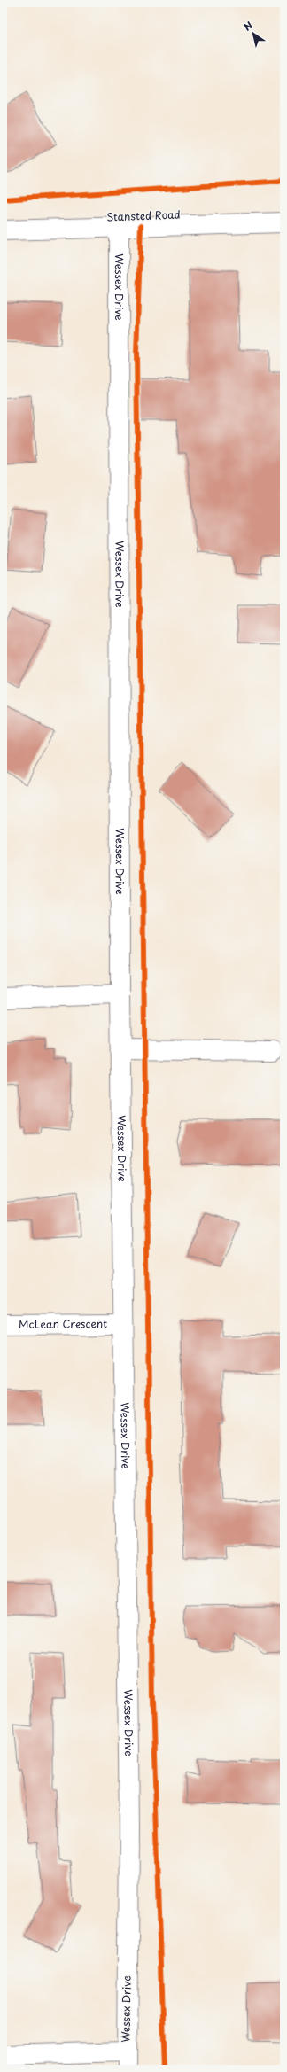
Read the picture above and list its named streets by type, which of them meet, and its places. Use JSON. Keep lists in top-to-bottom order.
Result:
{
  "streets": {
    "street": ["Stansted Road", "Wessex Drive", "McLean Crescent"]
  },
  "crossings": [
    ["Stansted Road", "Wessex Drive"],
    ["Wessex Drive", "McLean Crescent"]
  ],
  "north": "top left"
}
